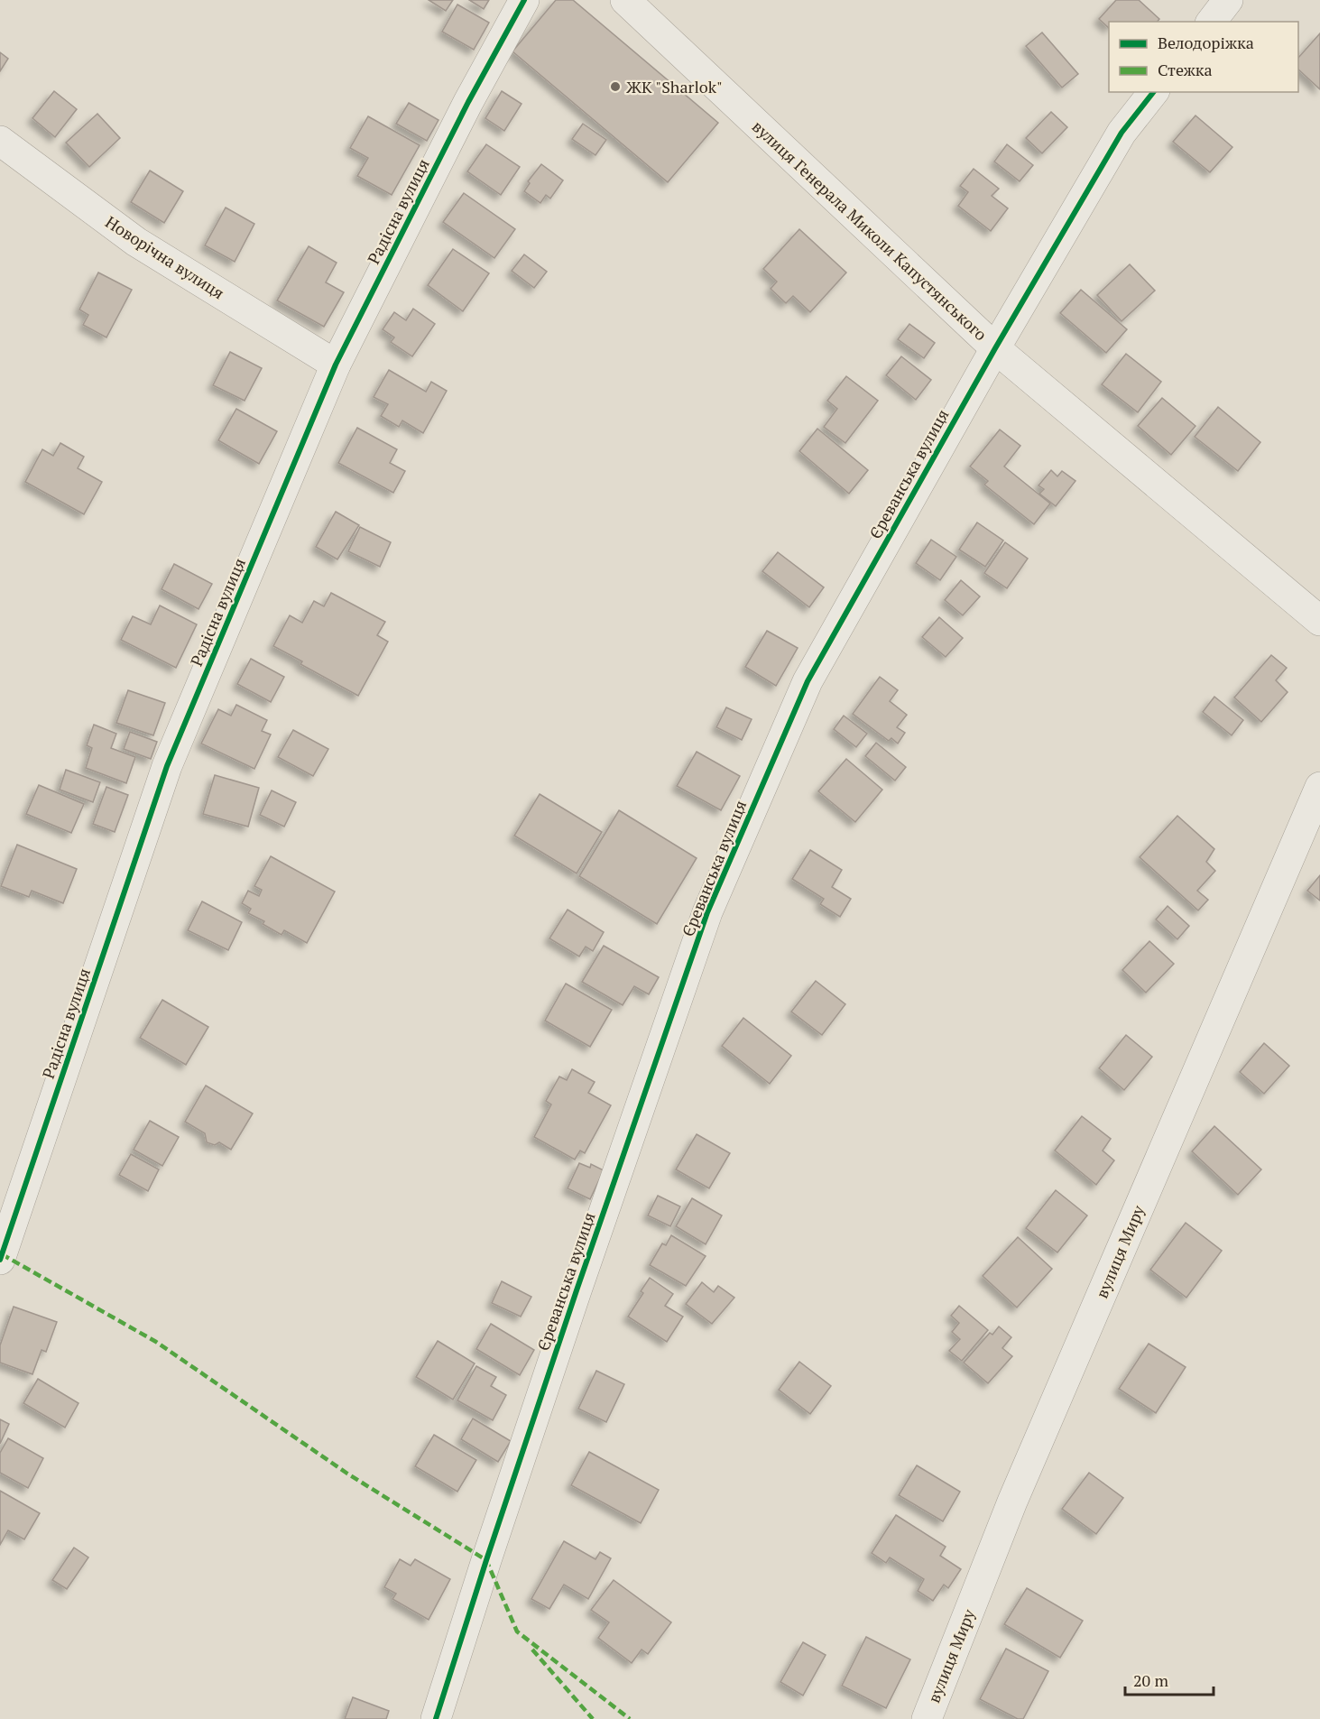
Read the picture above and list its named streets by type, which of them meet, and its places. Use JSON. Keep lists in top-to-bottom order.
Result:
{
  "streets": {
    "street": [
      "Радісна вулиця",
      "вулиця Генерала Миколи Капустянського",
      "Новорічна вулиця",
      "Єреванська вулиця",
      "вулиця Миру"
    ]
  },
  "crossings": [
    ["Радісна вулиця", "Новорічна вулиця"],
    ["вулиця Генерала Миколи Капустянського", "Єреванська вулиця"]
  ],
  "places": ["ЖК \"Sharlok\""],
  "legend": ["Велодоріжка", "Стежка"],
  "scale_bar": "20 m"
}
